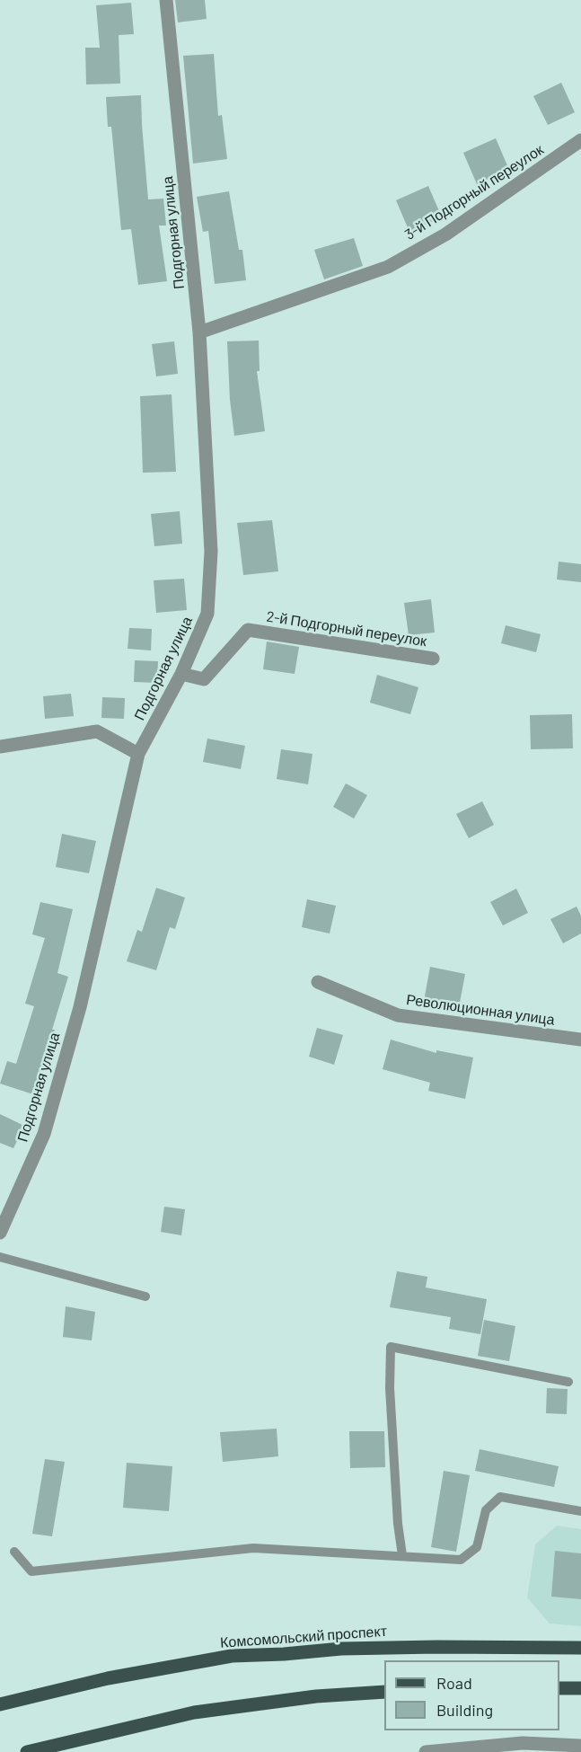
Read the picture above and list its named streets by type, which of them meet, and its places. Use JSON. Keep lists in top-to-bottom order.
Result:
{
  "streets": {
    "main road": ["Комсомольский проспект"],
    "street": [
      "3-й Подгорный переулок",
      "Подгорная улица",
      "2-й Подгорный переулок",
      "Революционная улица"
    ]
  },
  "crossings": [
    ["3-й Подгорный переулок", "Подгорная улица"],
    ["Подгорная улица", "2-й Подгорный переулок"]
  ],
  "legend": ["Road", "Building"]
}
